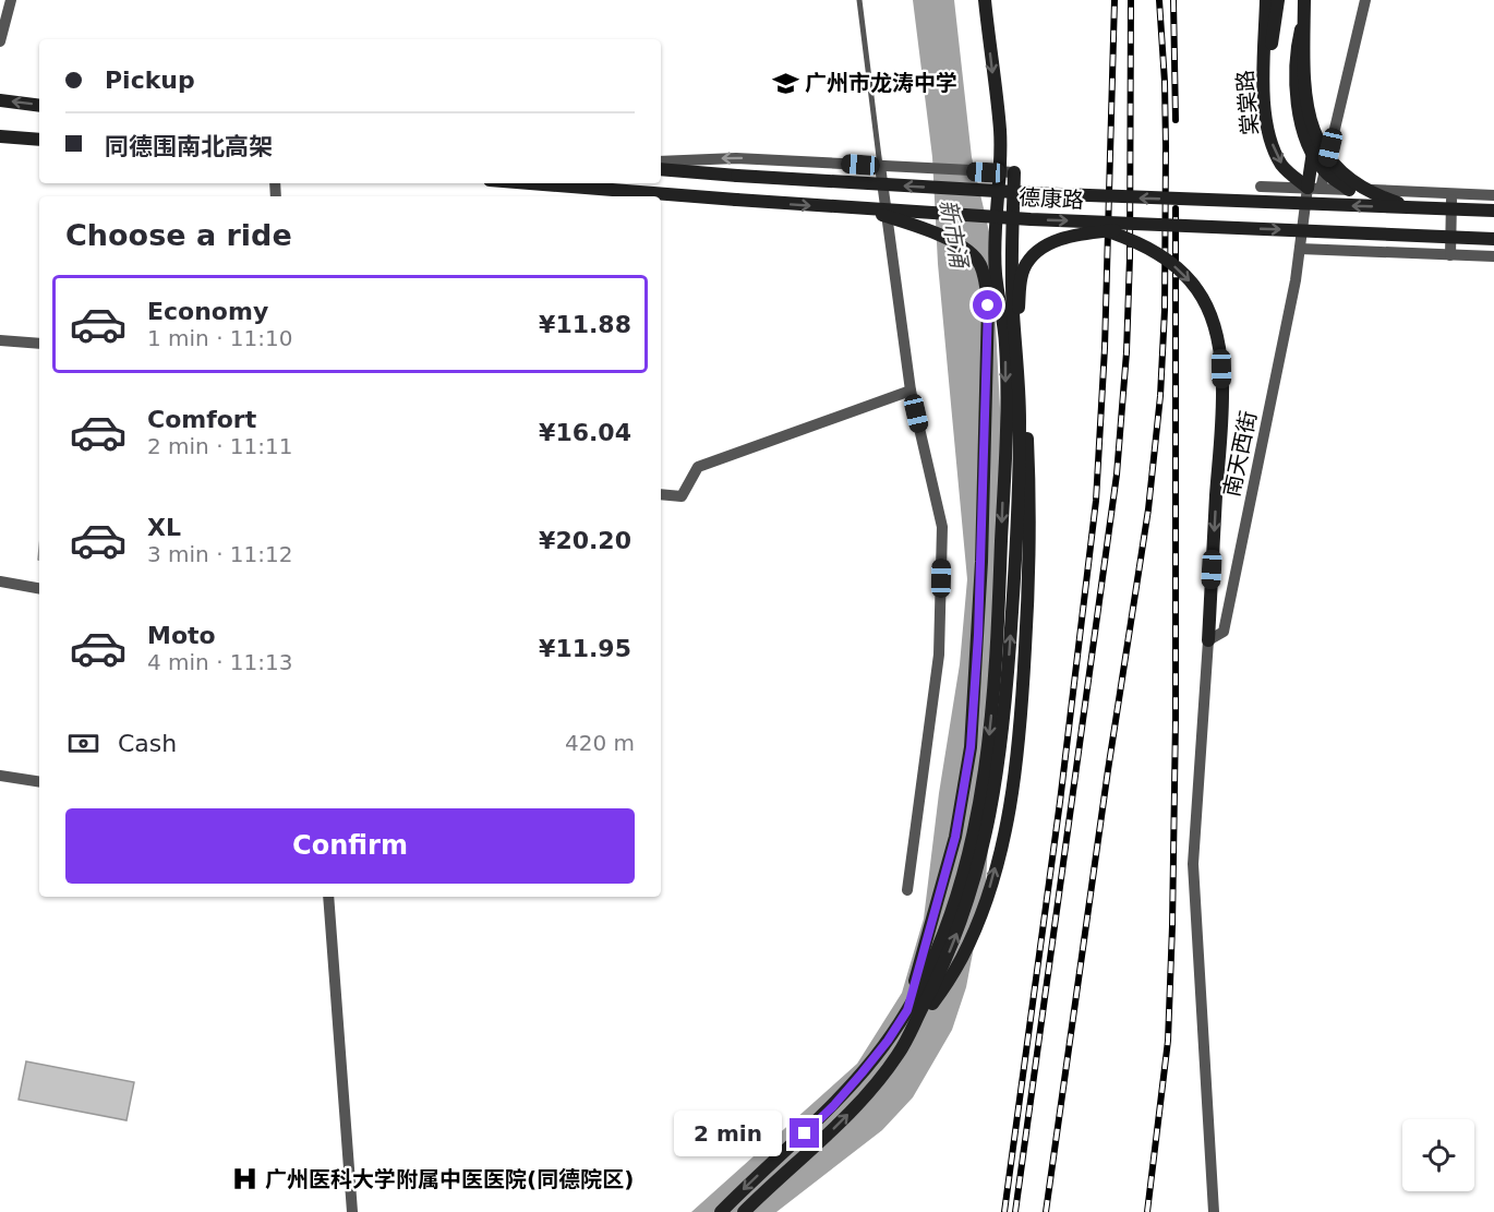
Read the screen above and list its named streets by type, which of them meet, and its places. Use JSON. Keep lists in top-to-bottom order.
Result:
{
  "streets": {
    "main road": ["棠棠路", "德康路"],
    "street": ["南天西街"]
  },
  "crossings": [
    ["棠棠路", "南天西街"]
  ],
  "water": ["新市涌"],
  "places": {
    "school or university": ["广州市龙涛中学"],
    "hospital": ["广州医科大学附属中医医院(同德院区)"]
  },
  "page": {
    "banner": ["Pickup", "同德围南北高架"],
    "heading": "Choose a ride",
    "list": [
      {
        "name": "Economy",
        "note": "1 min · 11:10",
        "value": "¥11.88"
      },
      {
        "name": "Comfort",
        "note": "2 min · 11:11",
        "value": "¥16.04"
      },
      {
        "name": "XL",
        "note": "3 min · 11:12",
        "value": "¥20.20"
      },
      {
        "name": "Moto",
        "note": "4 min · 11:13",
        "value": "¥11.95"
      }
    ],
    "pay": ["Cash", "420 m"],
    "buttons": "Confirm",
    "bubble": "2 min"
  }
}
